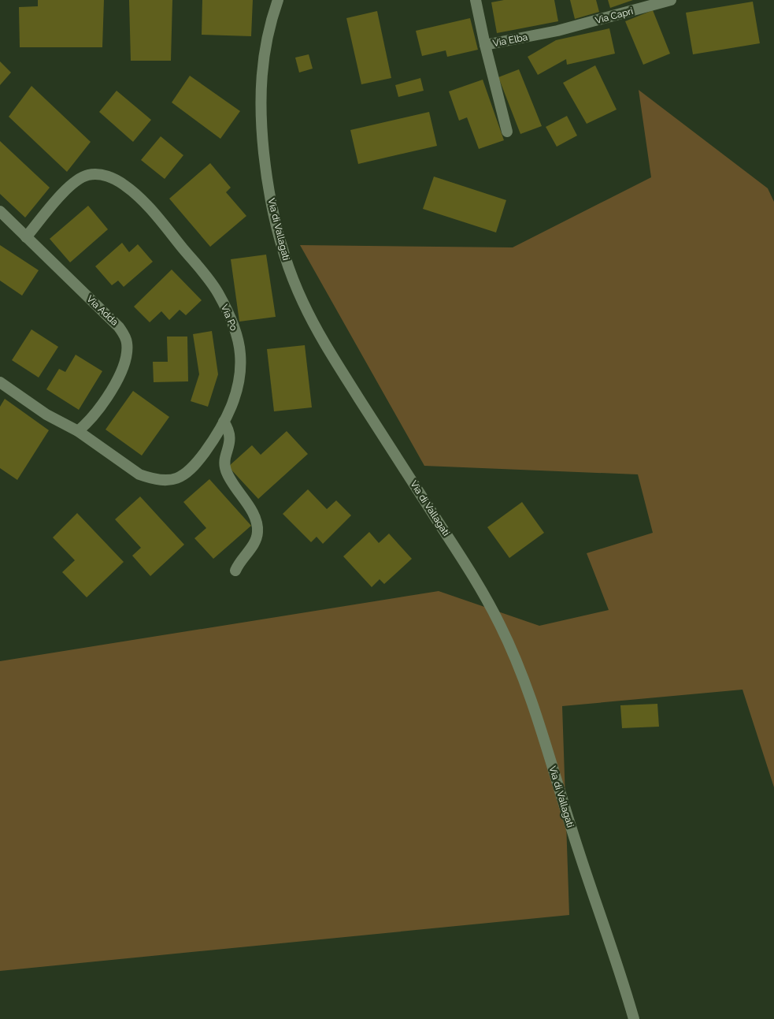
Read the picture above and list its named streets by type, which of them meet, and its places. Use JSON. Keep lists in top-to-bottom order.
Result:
{
  "streets": {
    "street": [
      "Via Capri",
      "Via Elba",
      "Via di Vallagati",
      "Via Adda",
      "Via Po"
    ]
  },
  "crossings": [
    ["Via Capri", "Via Elba"],
    ["Via Adda", "Via Po"]
  ]
}
